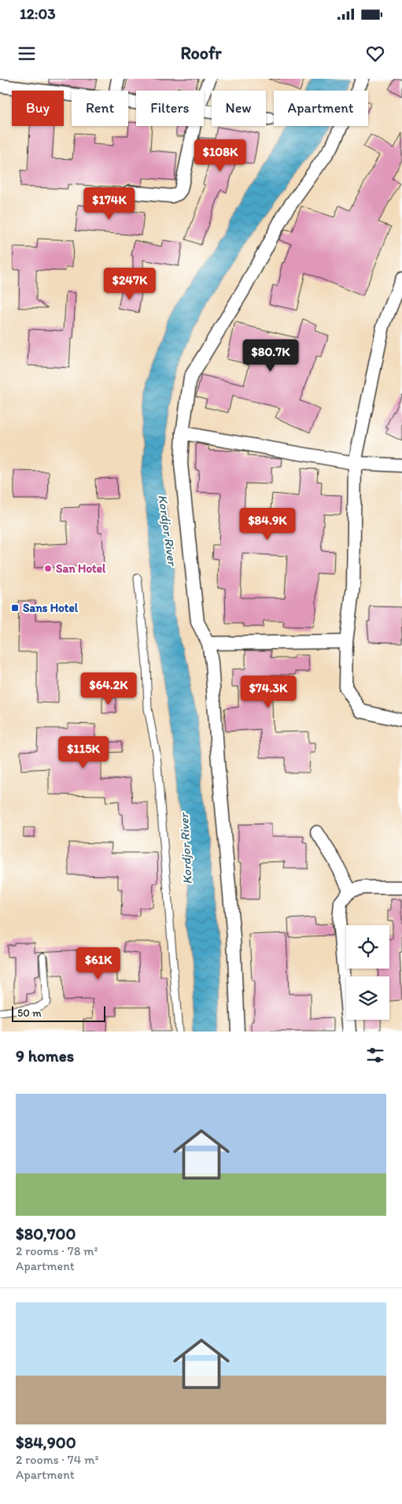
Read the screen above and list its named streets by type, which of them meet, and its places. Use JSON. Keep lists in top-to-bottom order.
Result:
{
  "water": ["Kordjor River"],
  "places": {
    "other": ["San Hotel"],
    "transit": ["Sans Hotel"]
  },
  "scale_bar": "50 m",
  "page": {
    "status": "12:03",
    "header": "Roofr",
    "chip": [
      "Buy",
      "Rent",
      "Filters",
      "New",
      "Apartment"
    ],
    "price": [
      "$108K",
      "$174K",
      "$247K",
      "$80.7K",
      "$84.9K",
      "$64.2K",
      "$74.3K",
      "$115K",
      "$61K"
    ],
    "scale": "50 m",
    "heading": "9 homes",
    "list": [
      {
        "name": "$80,700",
        "note": "2 rooms · 78 m² · Apartment"
      },
      {
        "name": "$84,900",
        "note": "2 rooms · 74 m² · Apartment"
      }
    ]
  }
}
